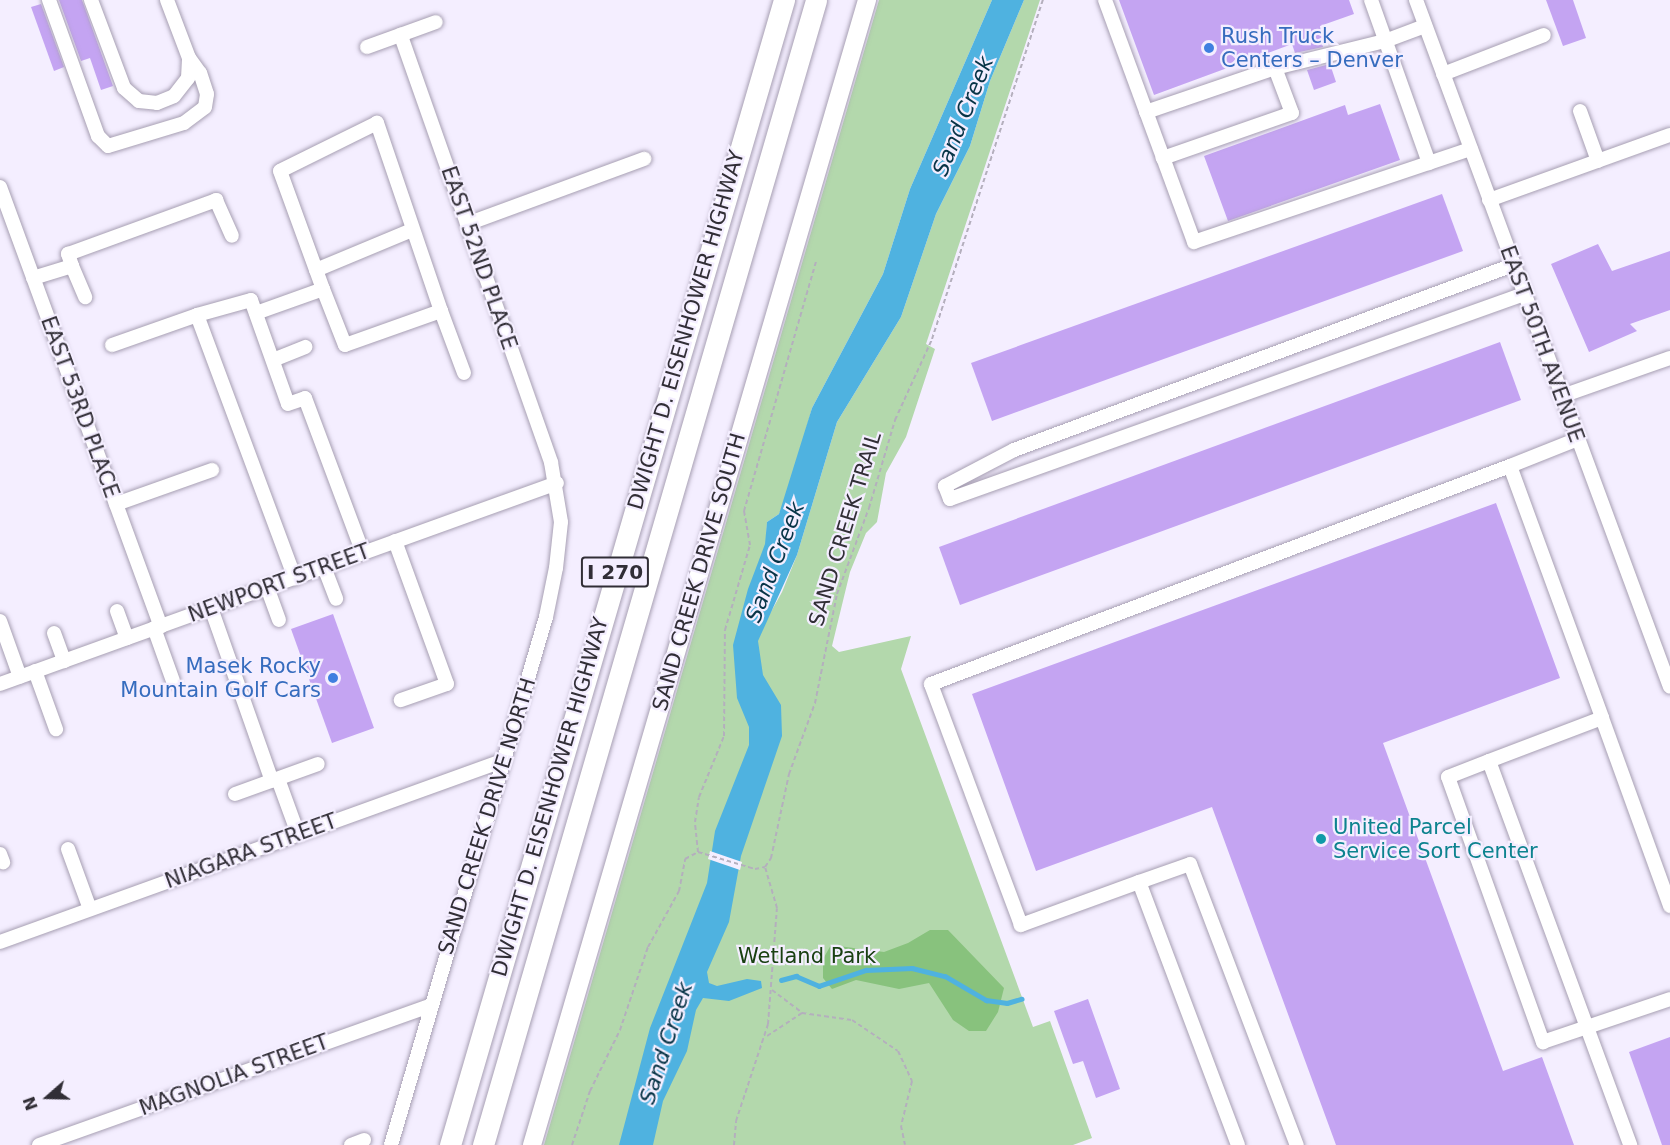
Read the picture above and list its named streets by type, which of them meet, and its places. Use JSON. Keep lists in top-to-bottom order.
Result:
{
  "streets": {
    "highway": ["DWIGHT D. EISENHOWER HIGHWAY", "I 270"],
    "main road": ["SAND CREEK DRIVE SOUTH"],
    "street": [
      "EAST 52ND PLACE",
      "EAST 50TH AVENUE",
      "EAST 53RD PLACE",
      "NEWPORT STREET",
      "SAND CREEK DRIVE NORTH",
      "NIAGARA STREET",
      "MAGNOLIA STREET"
    ],
    "path": ["SAND CREEK TRAIL"]
  },
  "crossings": [
    ["EAST 52ND PLACE", "NEWPORT STREET"],
    ["EAST 52ND PLACE", "SAND CREEK DRIVE NORTH"],
    ["EAST 53RD PLACE", "NEWPORT STREET"],
    ["NEWPORT STREET", "SAND CREEK DRIVE NORTH"],
    ["SAND CREEK DRIVE NORTH", "NIAGARA STREET"],
    ["SAND CREEK DRIVE NORTH", "MAGNOLIA STREET"]
  ],
  "water": ["Sand Creek"],
  "parks": ["Wetland Park"],
  "places": ["Rush Truck Centers – Denver", "Masek Rocky Mountain Golf Cars", "United Parcel Service Sort Center"],
  "north": "left"
}
